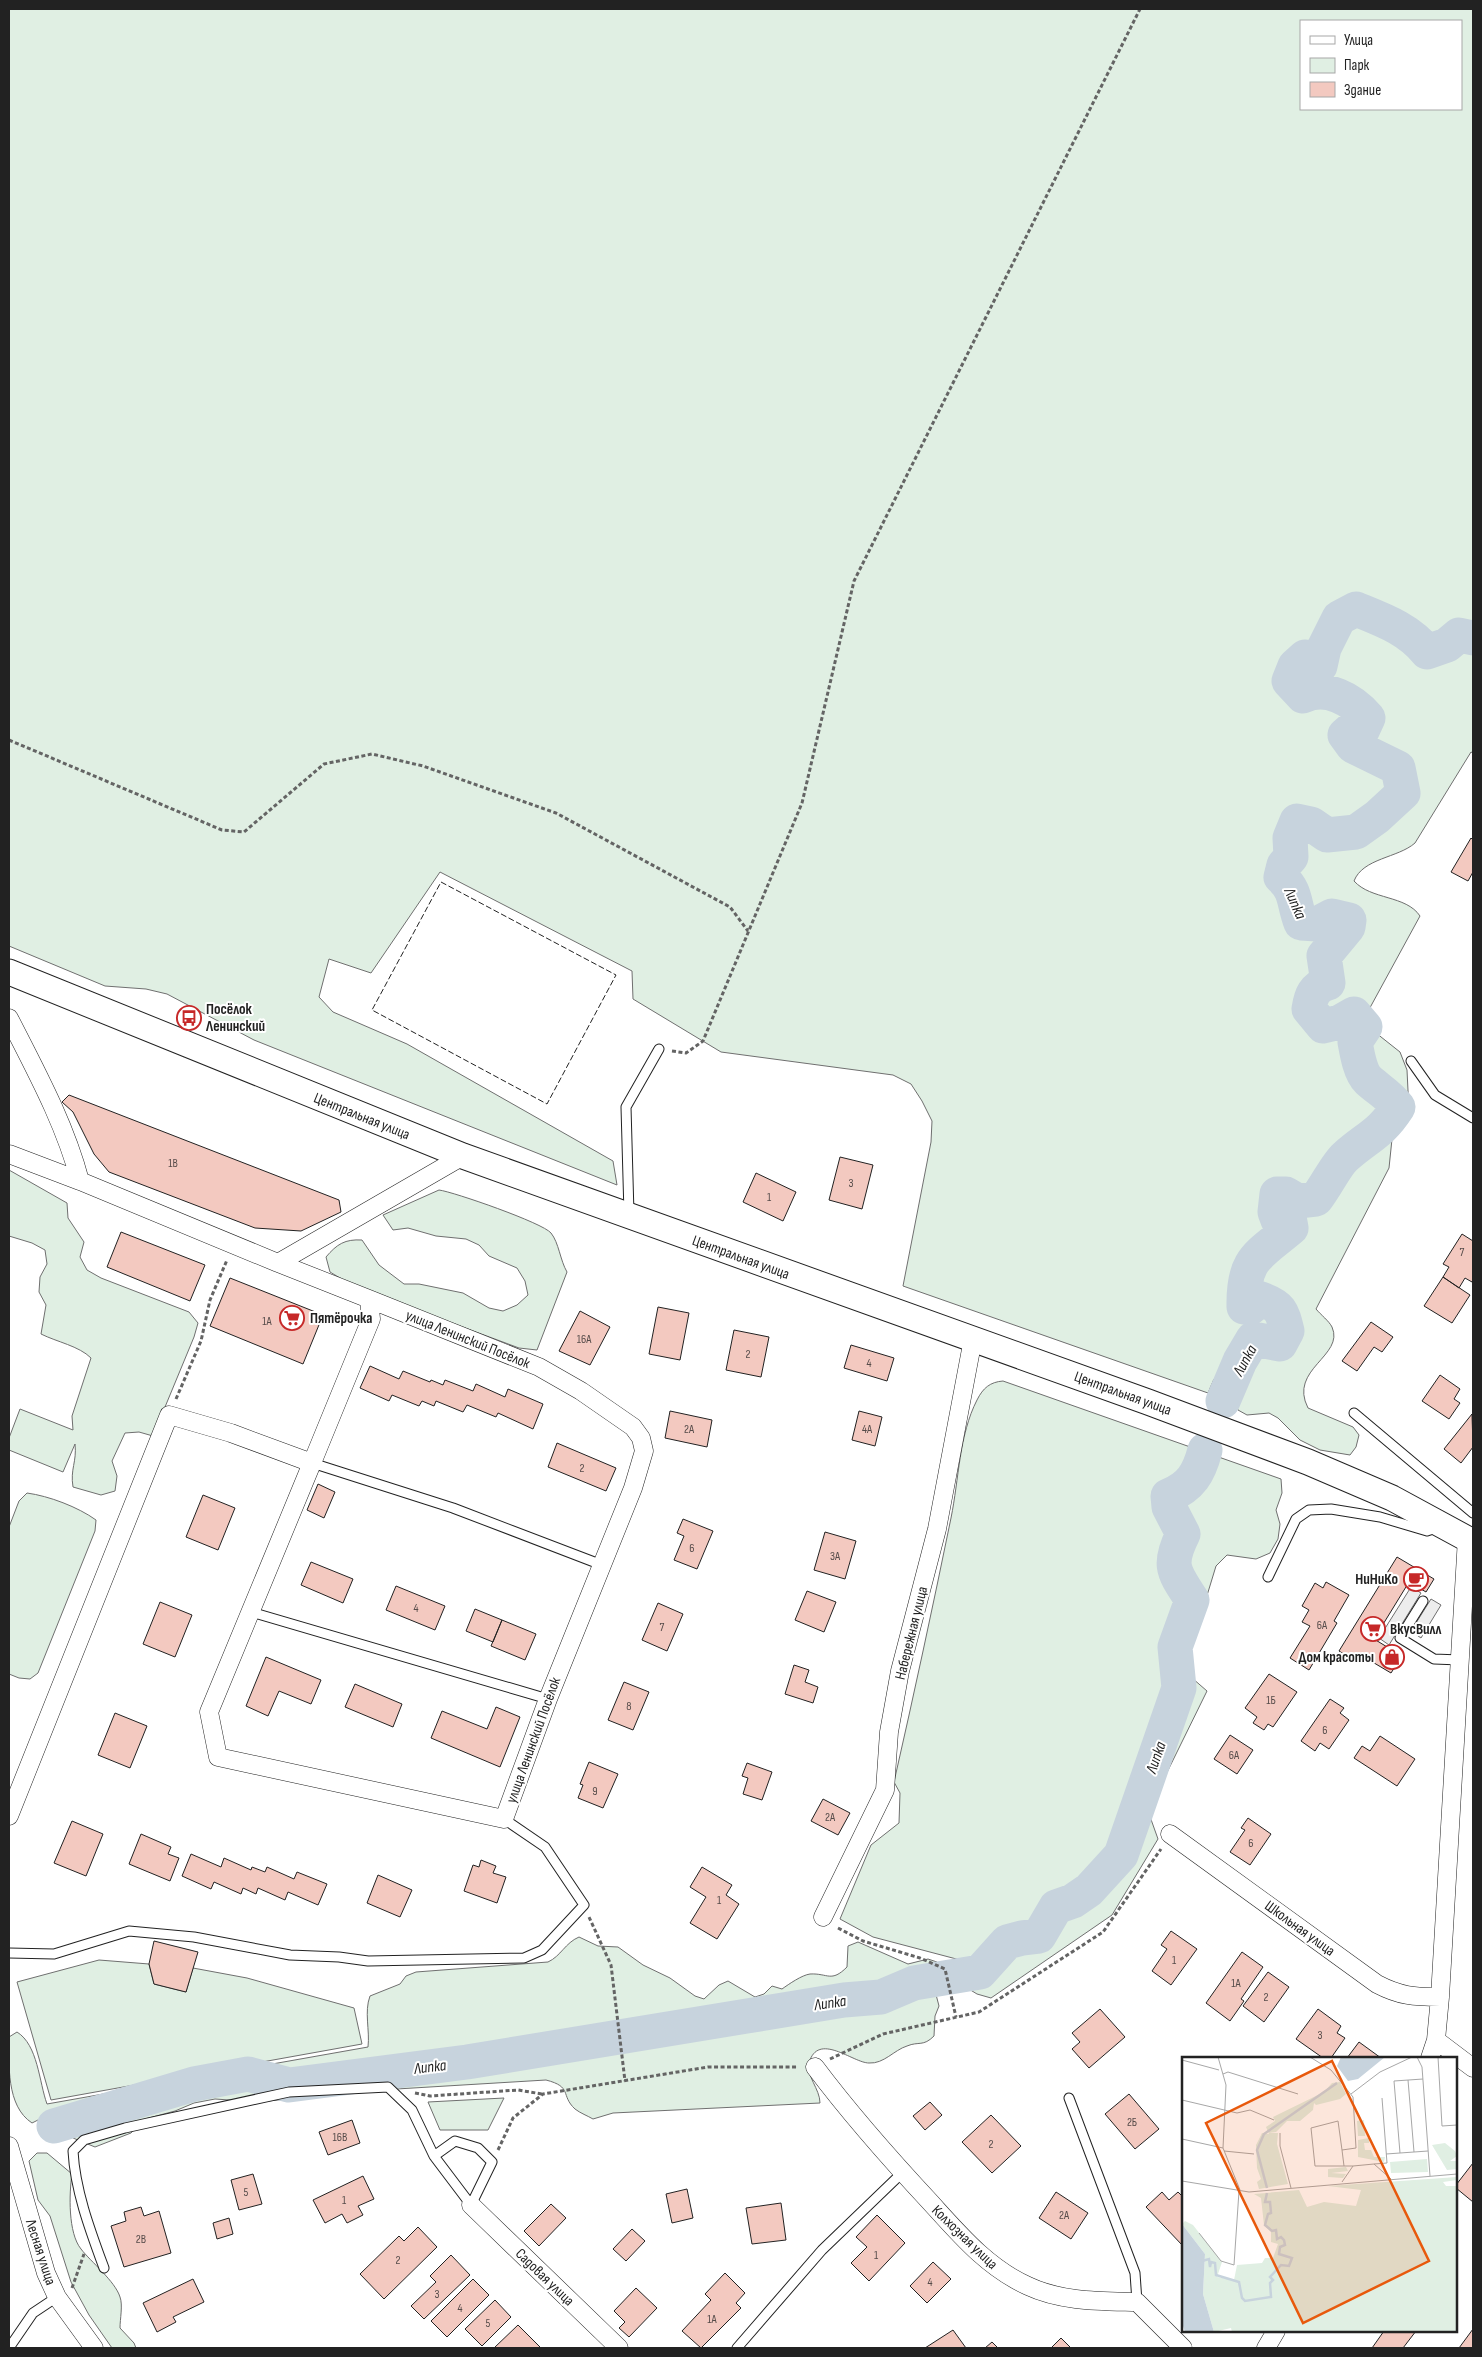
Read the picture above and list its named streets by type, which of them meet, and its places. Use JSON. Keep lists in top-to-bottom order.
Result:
{
  "streets": {
    "main road": ["Центральная улица"],
    "street": [
      "улица Ленинский Посёлок",
      "Набережная улица",
      "Школьная улица",
      "Колхозная улица",
      "Лесная улица",
      "Садовая улица"
    ]
  },
  "crossings": [
    ["Центральная улица", "Набережная улица"]
  ],
  "water": ["Липка"],
  "places": {
    "bus stop": ["Посёлок Ленинский"],
    "supermarket": ["Пятёрочка", "ВкусВилл"],
    "cafe": ["НиНиКо"],
    "shop": ["Дом красоты"]
  },
  "house_numbers": [
    "1В",
    "3",
    "1",
    "7",
    "1А",
    "16А",
    "2",
    "4",
    "2А",
    "4А",
    "2",
    "6",
    "3А",
    "4",
    "6А",
    "7",
    "1Б",
    "8",
    "6",
    "6А",
    "9",
    "2А",
    "6",
    "1",
    "1",
    "1А",
    "2",
    "3",
    "2Б",
    "16В",
    "2",
    "5",
    "1",
    "2А",
    "2В",
    "1",
    "2",
    "4",
    "3",
    "4",
    "1А",
    "5"
  ],
  "legend": ["Улица", "Парк", "Здание"]
}
